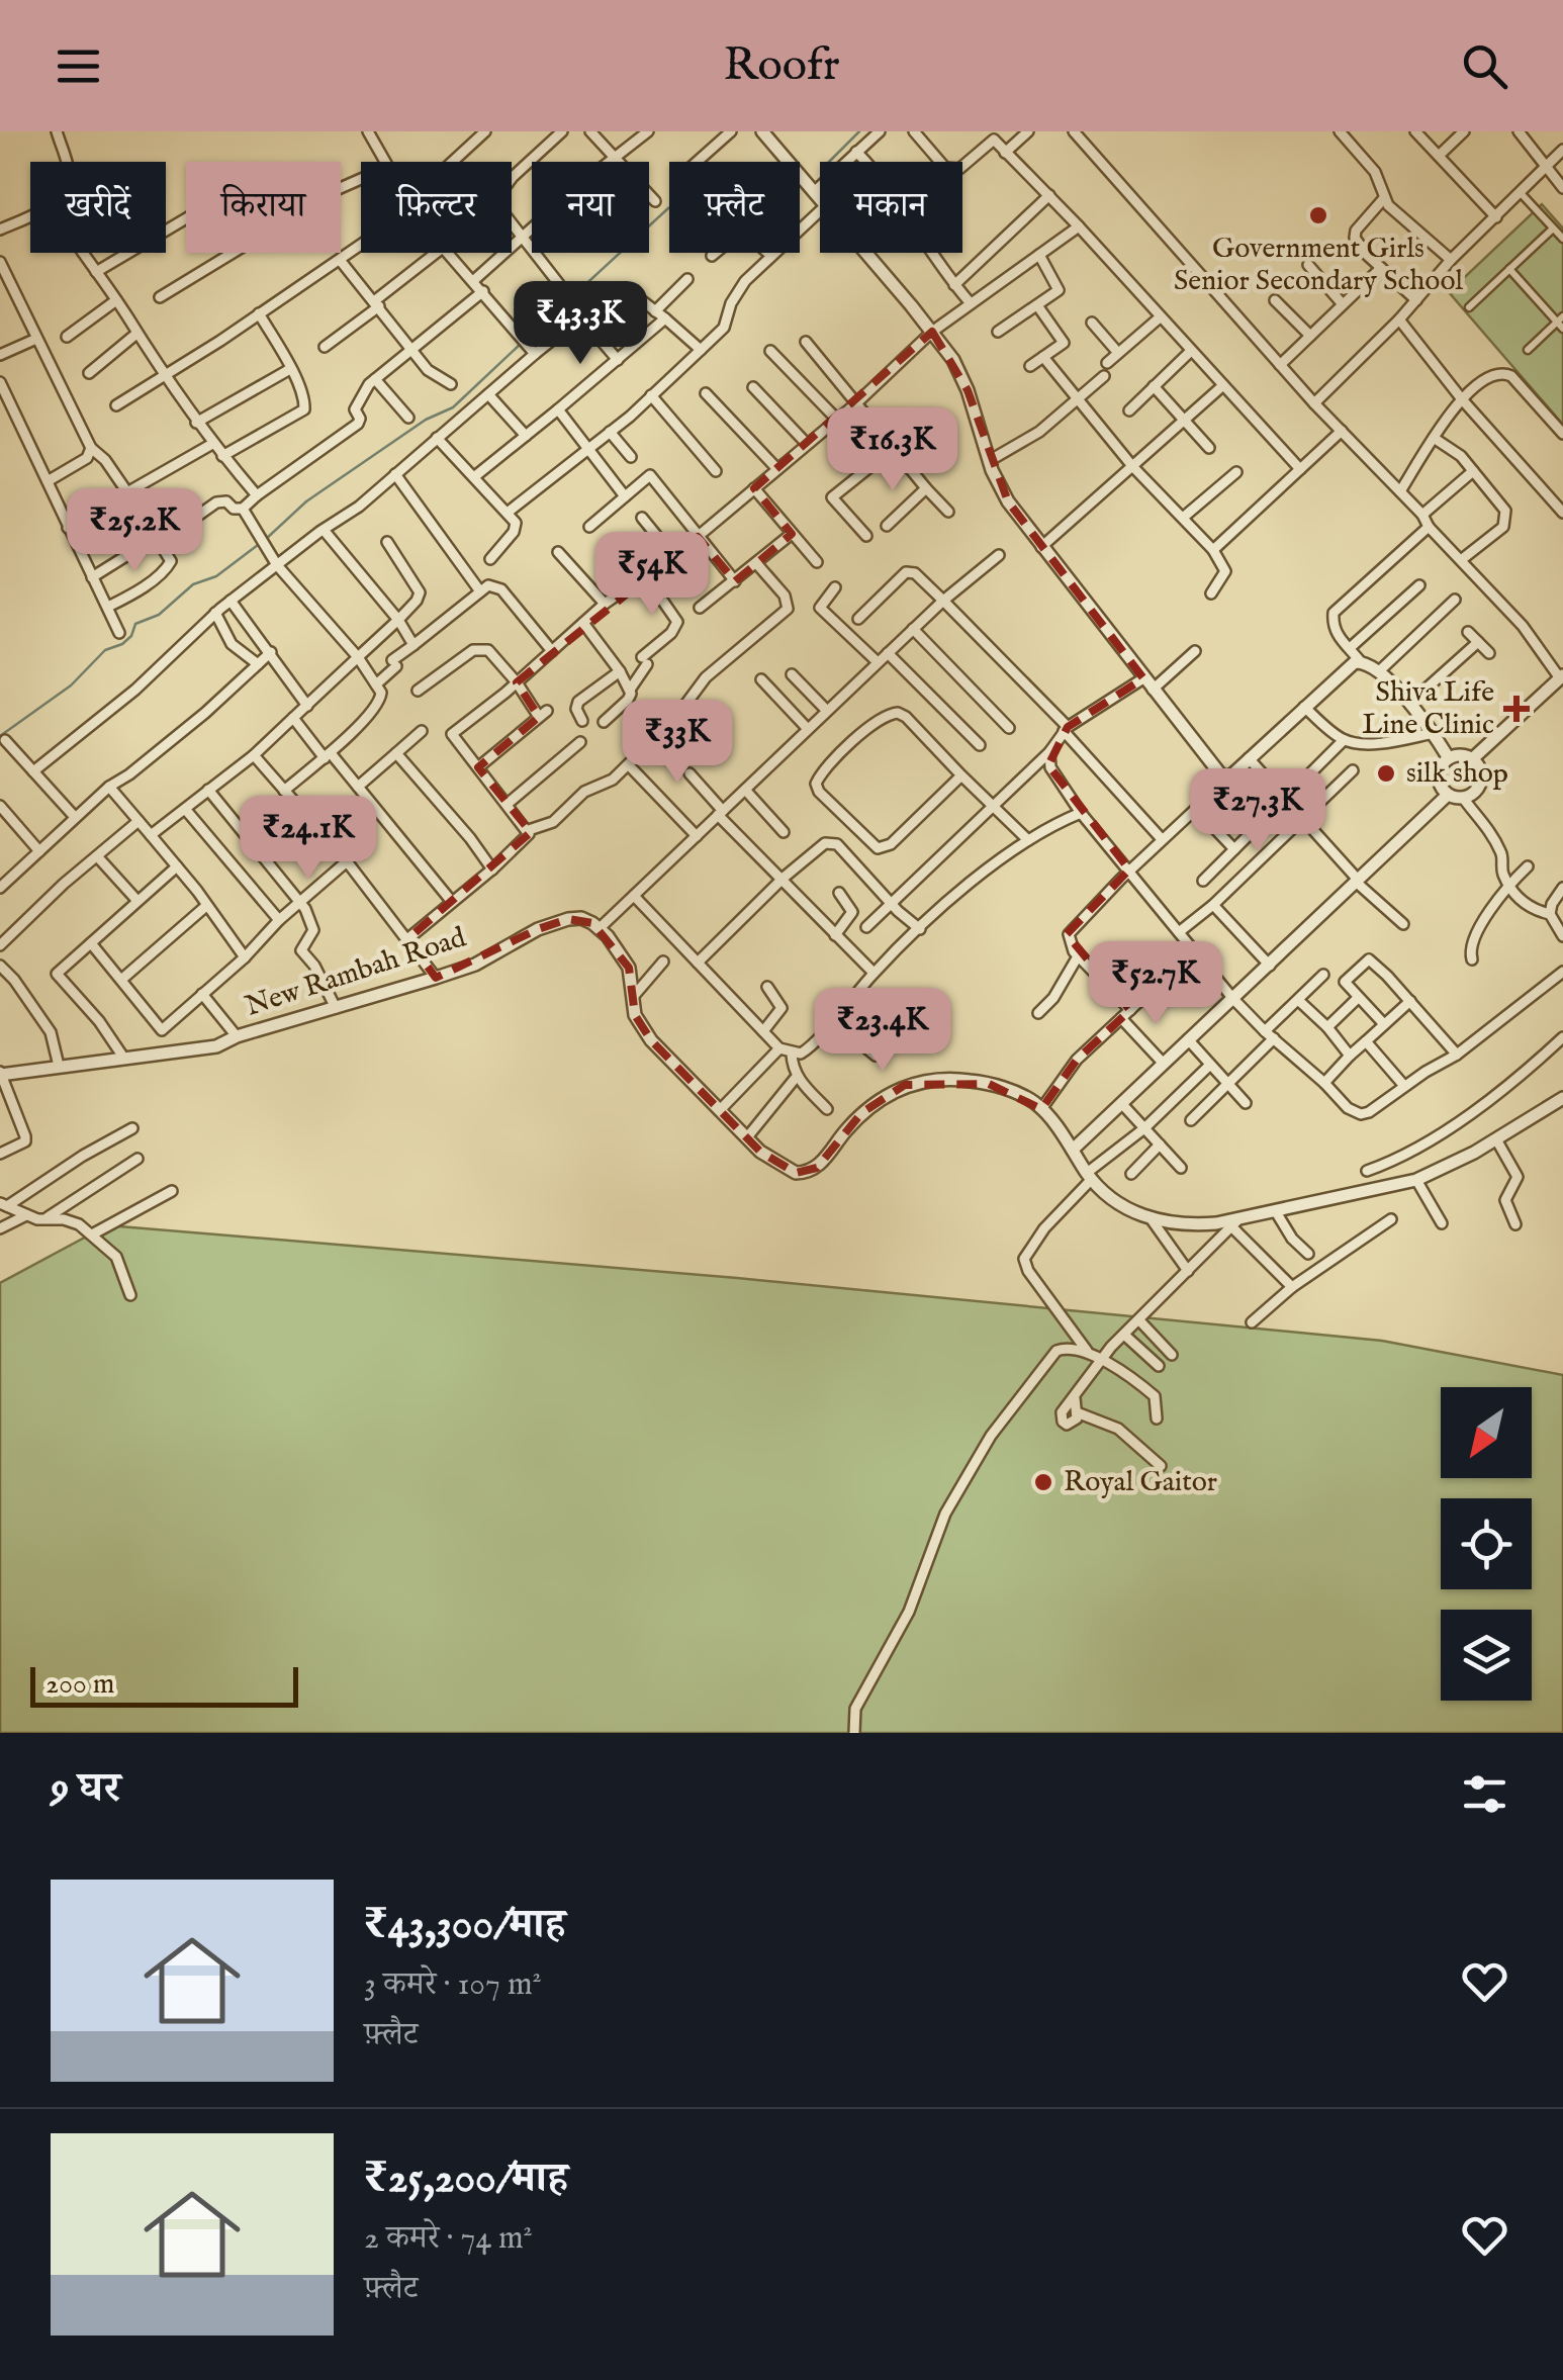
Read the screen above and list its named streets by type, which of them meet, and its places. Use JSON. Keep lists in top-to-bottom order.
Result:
{
  "streets": {
    "street": ["New Rambah Road"]
  },
  "places": {
    "other": ["Government Girls Senior Secondary School", "silk shop", "Royal Gaitor"],
    "health": ["Shiva Life Line Clinic"]
  },
  "scale_bar": "200 m",
  "north": "bottom left",
  "page": {
    "header": "Roofr",
    "chip": [
      "खरीदें",
      "किराया",
      "फ़िल्टर",
      "नया",
      "फ़्लैट",
      "मकान"
    ],
    "price": [
      "₹43.3K",
      "₹16.3K",
      "₹25.2K",
      "₹54K",
      "₹33K",
      "₹27.3K",
      "₹24.1K",
      "₹52.7K",
      "₹23.4K"
    ],
    "scale": "200 m",
    "heading": "9 घर",
    "list": [
      {
        "name": "₹43,300/माह",
        "note": "3 कमरे · 107 m² · फ़्लैट"
      },
      {
        "name": "₹25,200/माह",
        "note": "2 कमरे · 74 m² · फ़्लैट"
      }
    ]
  }
}
